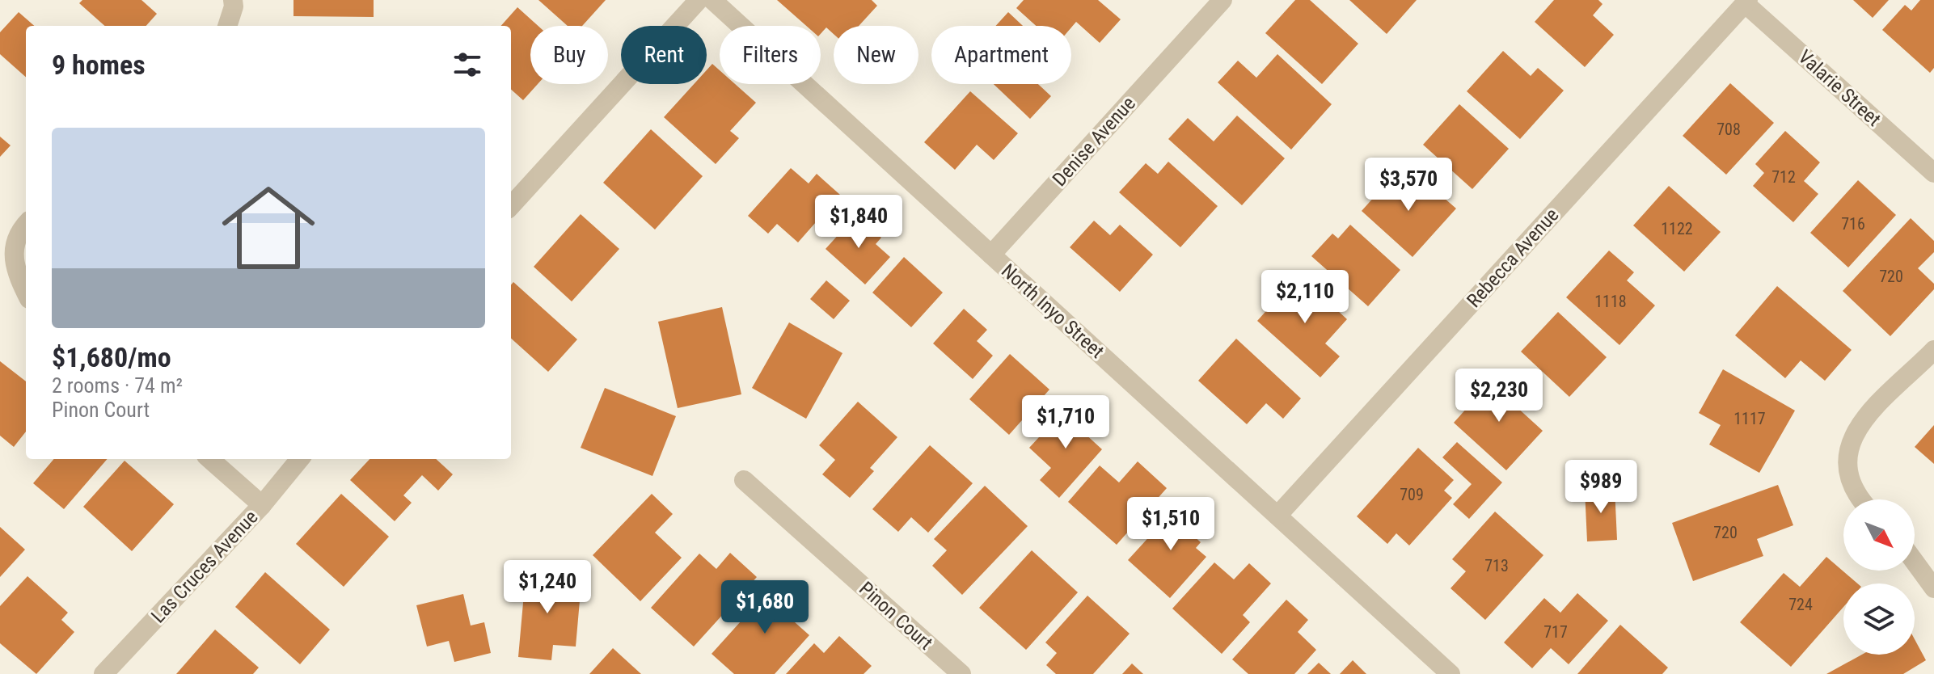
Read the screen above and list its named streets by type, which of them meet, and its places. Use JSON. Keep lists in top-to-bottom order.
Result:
{
  "streets": {
    "street": [
      "Valarie Street",
      "Denise Avenue",
      "Rebecca Avenue",
      "North Inyo Street",
      "Las Cruces Avenue",
      "Pinon Court"
    ]
  },
  "crossings": [
    ["Valarie Street", "Rebecca Avenue"],
    ["Denise Avenue", "North Inyo Street"],
    ["Rebecca Avenue", "North Inyo Street"]
  ],
  "house_numbers": [
    "708",
    "712",
    "716",
    "1122",
    "720",
    "1118",
    "1117",
    "709",
    "720",
    "713",
    "724",
    "717"
  ],
  "north": "bottom right",
  "page": {
    "chip": [
      "Buy",
      "Rent",
      "Filters",
      "New",
      "Apartment"
    ],
    "heading": "9 homes",
    "list": [
      {
        "name": "$1,680/mo",
        "note": "2 rooms · 74 m² · Pinon Court"
      }
    ],
    "price": [
      "$3,570",
      "$1,840",
      "$2,110",
      "$2,230",
      "$1,710",
      "$989",
      "$1,510",
      "$1,240",
      "$1,680"
    ]
  }
}
